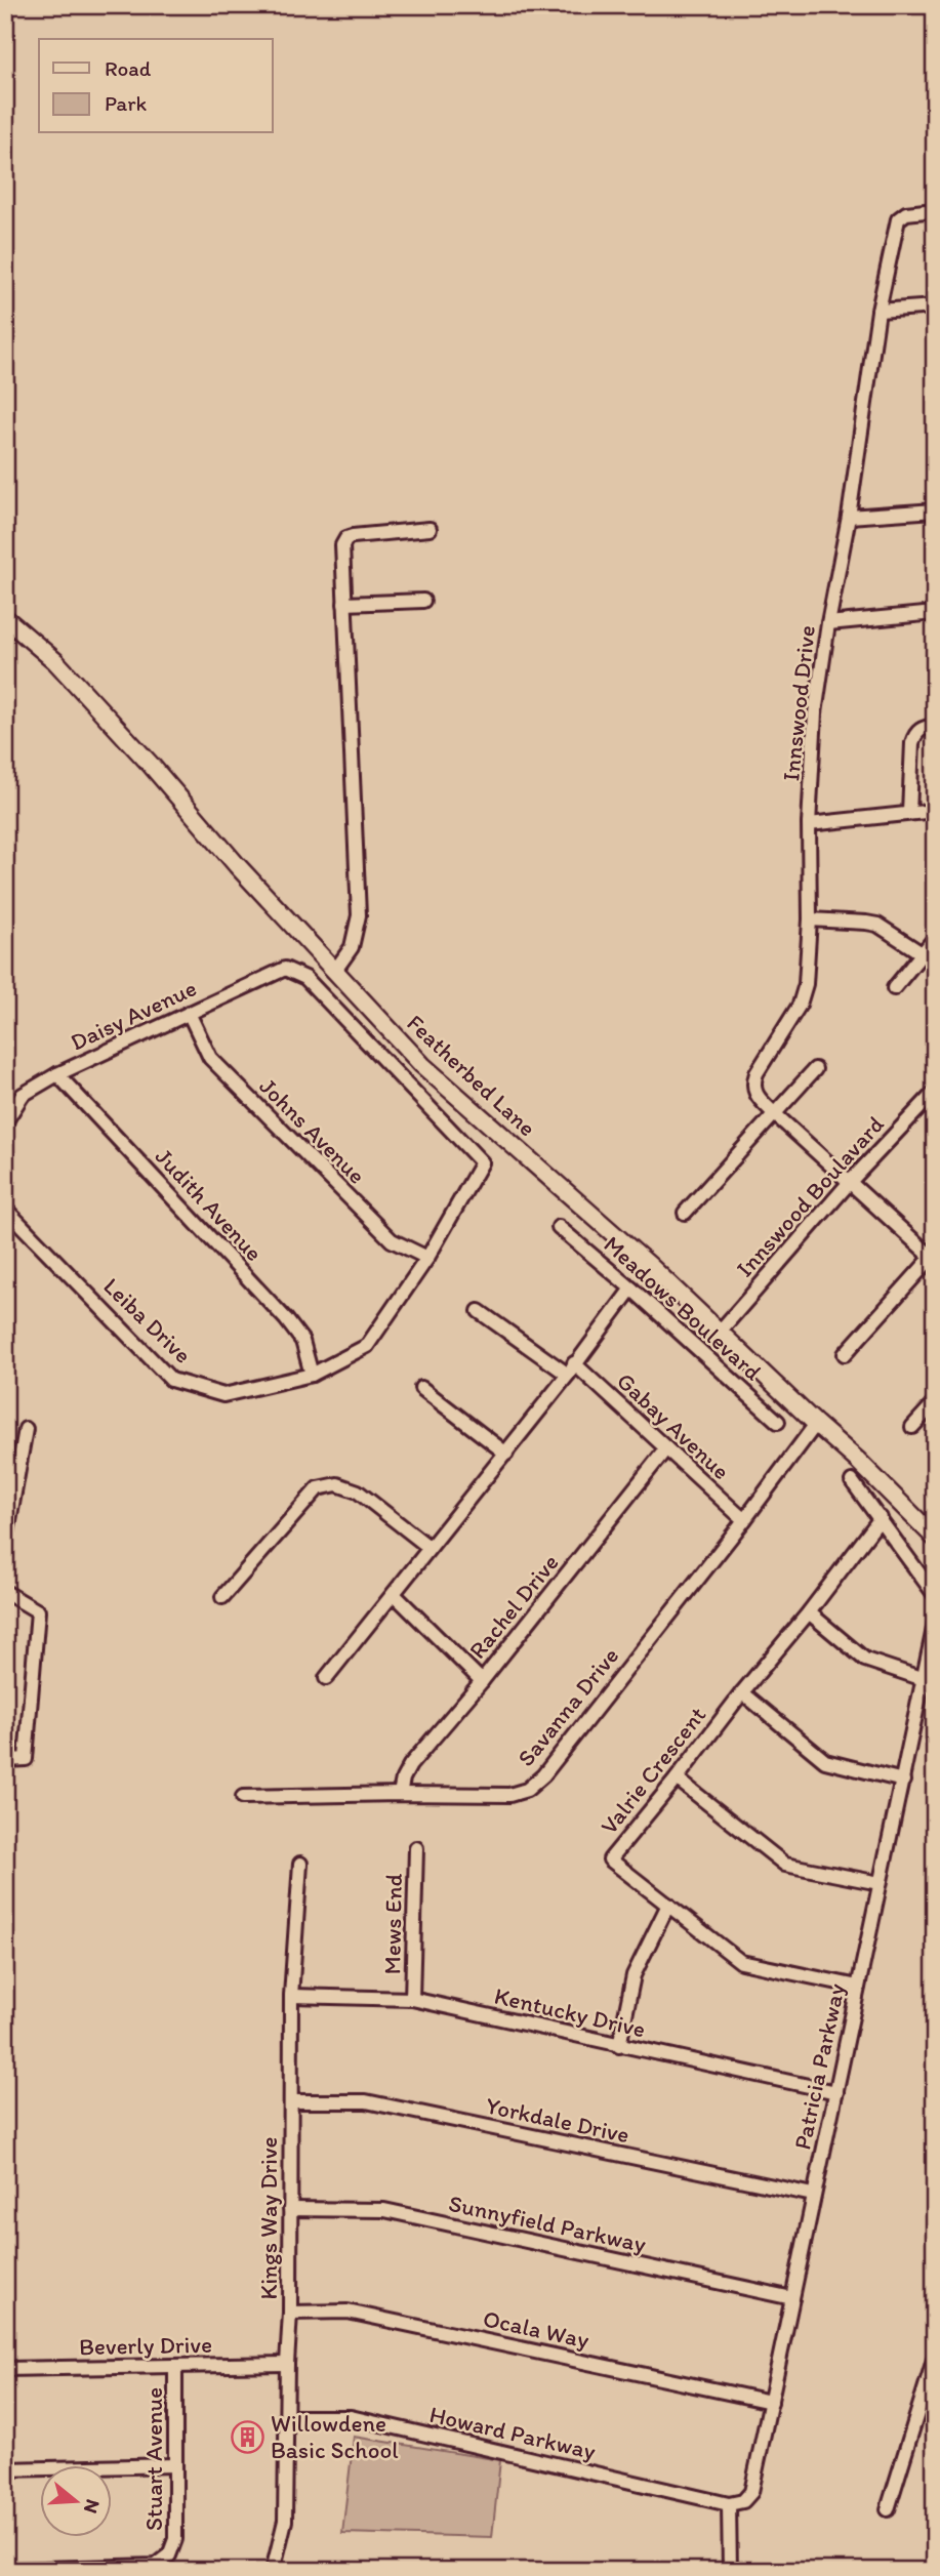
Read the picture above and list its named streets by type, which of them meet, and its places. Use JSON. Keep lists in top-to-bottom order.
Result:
{
  "streets": {
    "main road": ["Featherbed Lane"],
    "street": [
      "Innswood Drive",
      "Daisy Avenue",
      "Johns Avenue",
      "Innswood Boulavard",
      "Judith Avenue",
      "Meadows Boulevard",
      "Leiba Drive",
      "Gabay Avenue",
      "Rachel Drive",
      "Savanna Drive",
      "Valrie Crescent",
      "Mews End",
      "Kentucky Drive",
      "Patricia Parkway",
      "Yorkdale Drive",
      "Kings Way Drive",
      "Sunnyfield Parkway",
      "Ocala Way",
      "Beverly Drive",
      "Howard Parkway",
      "Stuart Avenue"
    ]
  },
  "crossings": [
    ["Innswood Drive", "Innswood Boulavard"],
    ["Daisy Avenue", "Johns Avenue"],
    ["Daisy Avenue", "Judith Avenue"],
    ["Daisy Avenue", "Leiba Drive"],
    ["Featherbed Lane", "Innswood Boulavard"],
    ["Featherbed Lane", "Savanna Drive"],
    ["Johns Avenue", "Leiba Drive"],
    ["Judith Avenue", "Leiba Drive"],
    ["Gabay Avenue", "Rachel Drive"],
    ["Gabay Avenue", "Savanna Drive"],
    ["Rachel Drive", "Savanna Drive"],
    ["Valrie Crescent", "Patricia Parkway"],
    ["Mews End", "Kentucky Drive"],
    ["Kentucky Drive", "Patricia Parkway"],
    ["Kentucky Drive", "Kings Way Drive"],
    ["Patricia Parkway", "Yorkdale Drive"],
    ["Patricia Parkway", "Sunnyfield Parkway"],
    ["Patricia Parkway", "Ocala Way"],
    ["Patricia Parkway", "Howard Parkway"],
    ["Yorkdale Drive", "Kings Way Drive"],
    ["Kings Way Drive", "Sunnyfield Parkway"],
    ["Kings Way Drive", "Ocala Way"],
    ["Kings Way Drive", "Beverly Drive"],
    ["Kings Way Drive", "Howard Parkway"],
    ["Beverly Drive", "Stuart Avenue"]
  ],
  "places": {
    "building": ["Willowdene Basic School"]
  },
  "legend": ["Road", "Park"],
  "north": "right"
}
